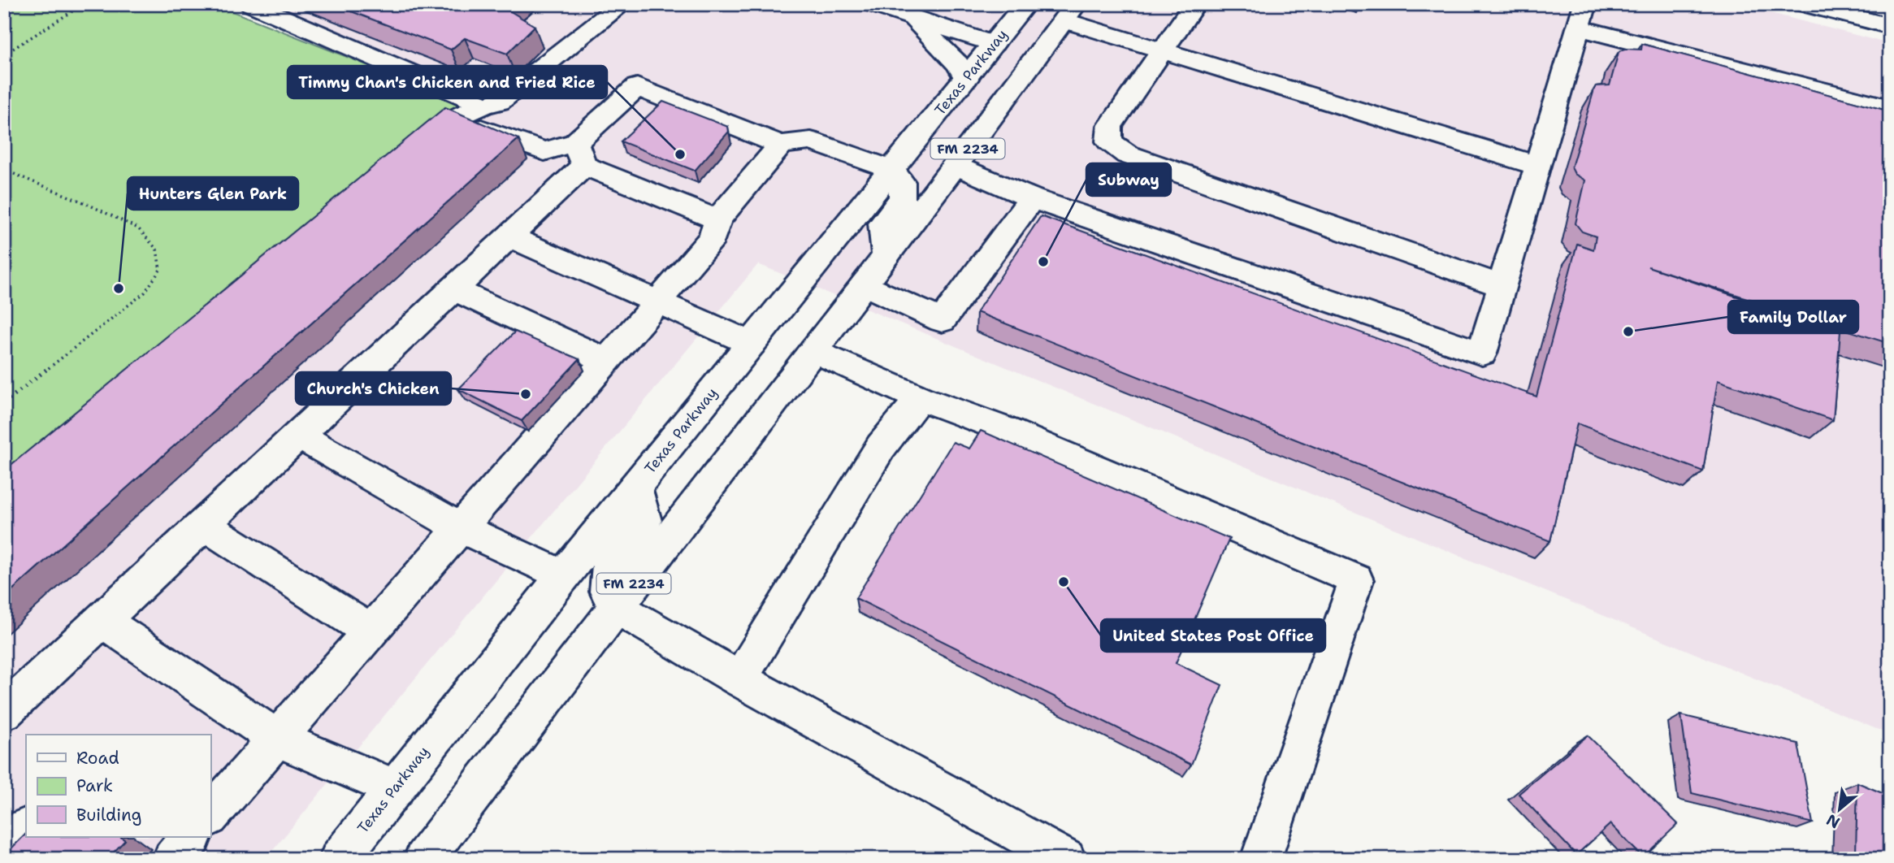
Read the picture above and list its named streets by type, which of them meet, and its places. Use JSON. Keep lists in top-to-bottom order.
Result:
{
  "streets": {
    "main road": ["Texas Parkway", "FM 2234"]
  },
  "places": [
    "Timmy Chan's Chicken and Fried Rice",
    "Subway",
    "Hunters Glen Park",
    "Family Dollar",
    "Church's Chicken",
    "United States Post Office"
  ],
  "legend": ["Road", "Park", "Building"],
  "north": "bottom left"
}
